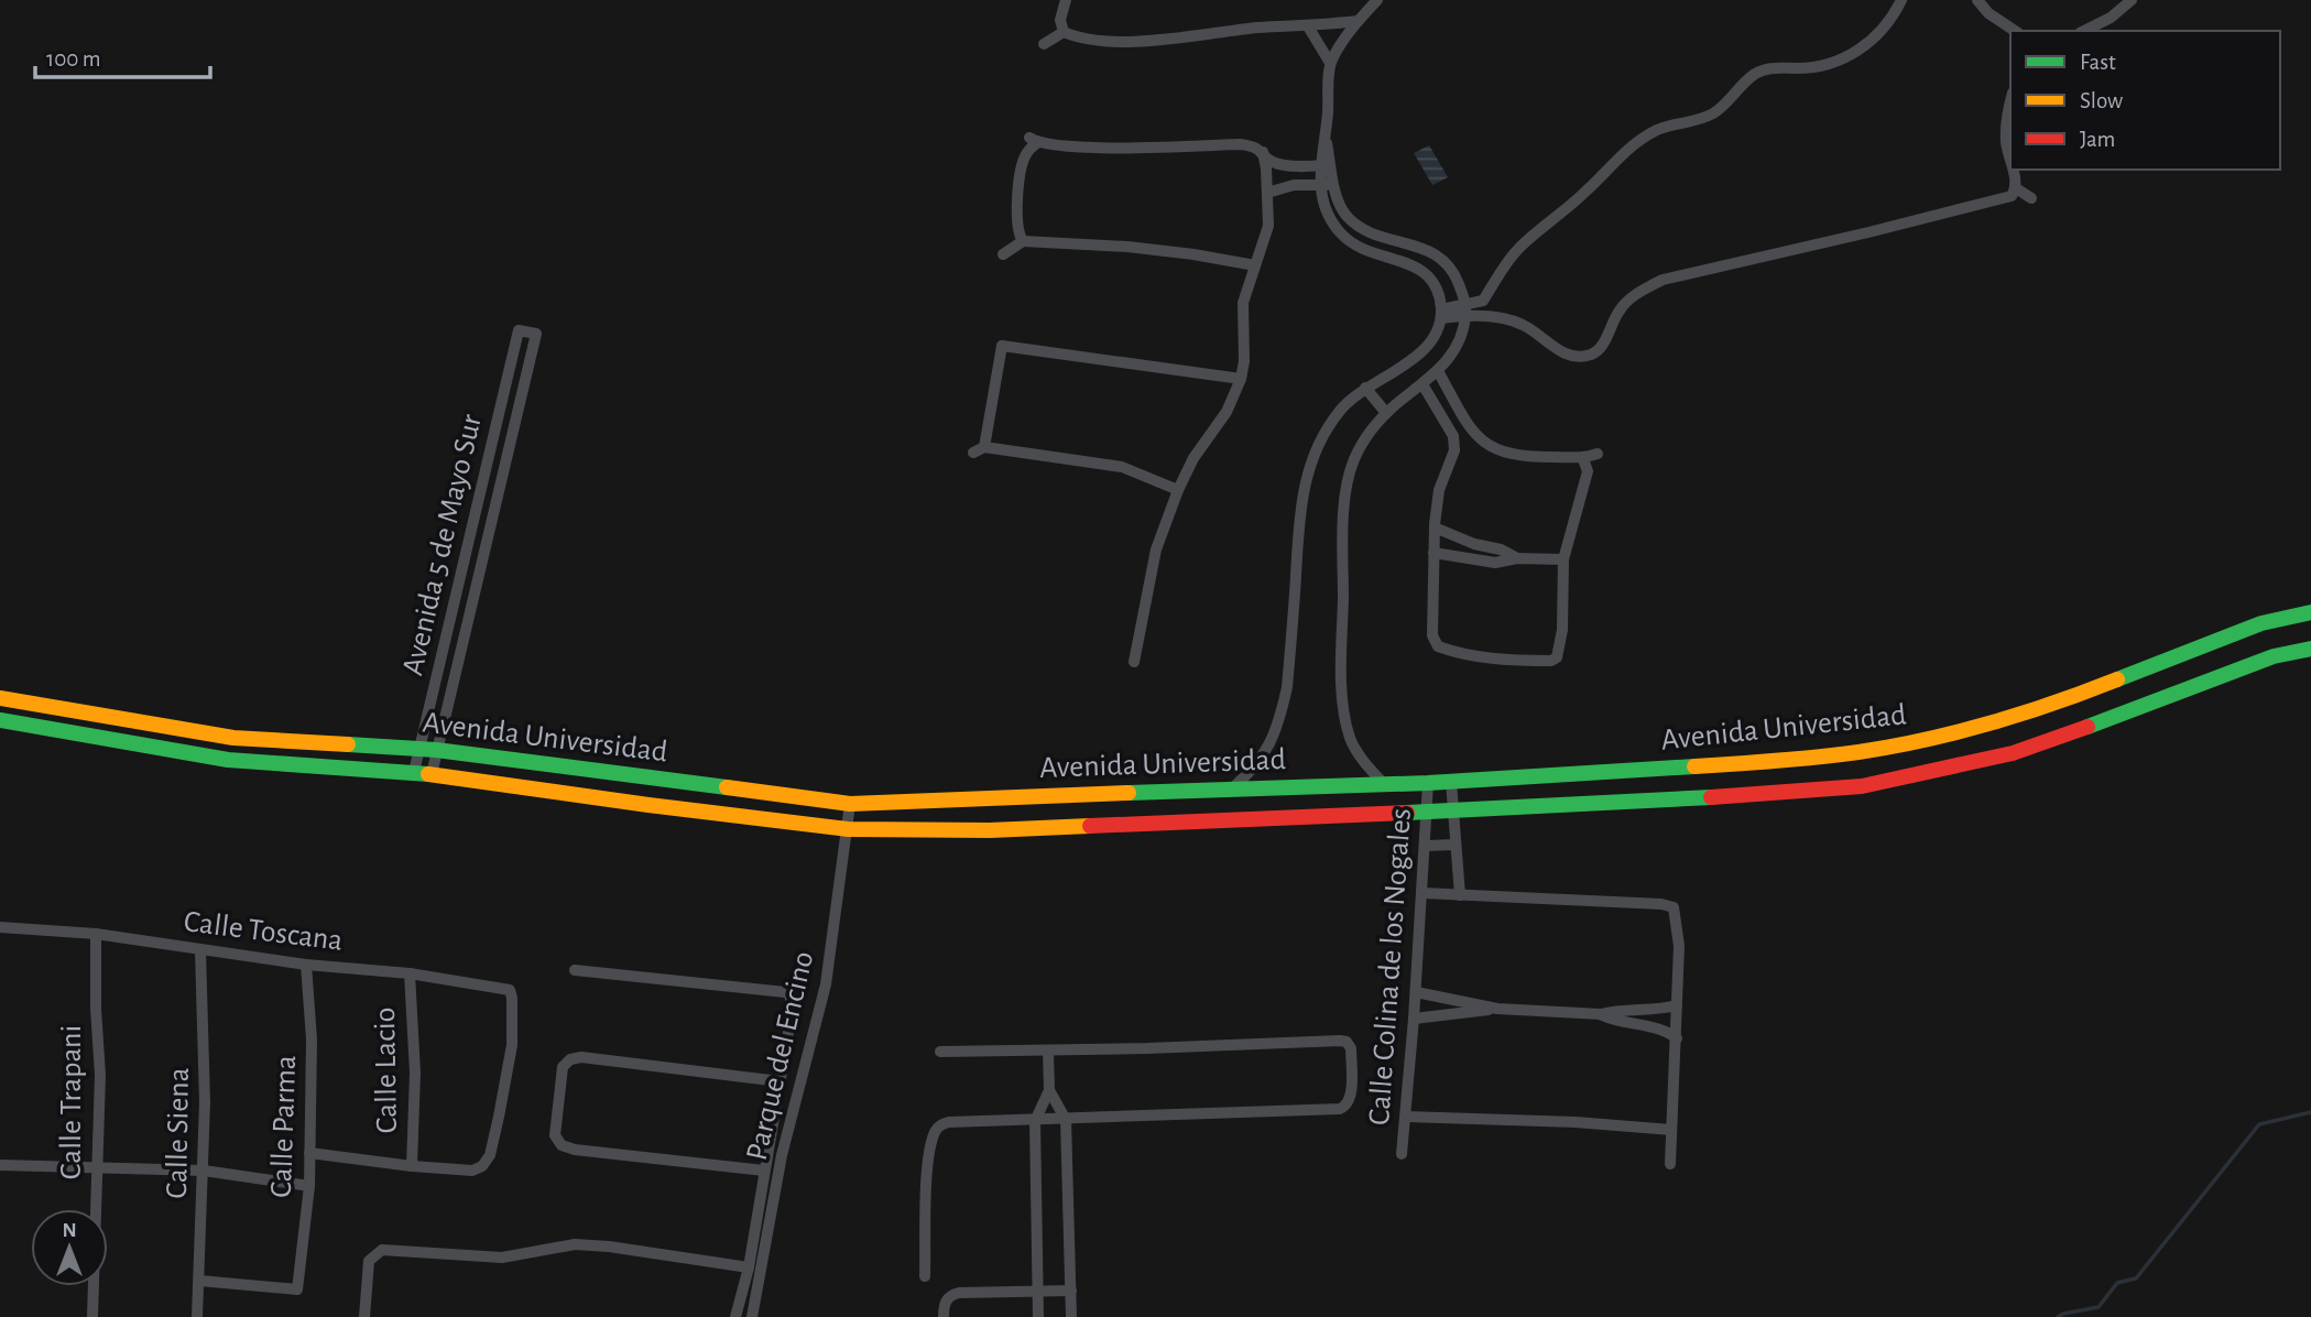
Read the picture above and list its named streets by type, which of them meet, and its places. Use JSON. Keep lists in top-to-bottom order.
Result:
{
  "streets": {
    "main road": ["Avenida Universidad"],
    "street": [
      "Avenida 5 de Mayo Sur",
      "Calle Toscana",
      "Calle Colina de los Nogales",
      "Parque del Encino",
      "Calle Lacio",
      "Calle Trapani",
      "Calle Parma",
      "Calle Siena"
    ]
  },
  "crossings": [
    ["Avenida 5 de Mayo Sur", "Avenida Universidad"],
    ["Avenida Universidad", "Calle Colina de los Nogales"],
    ["Avenida Universidad", "Parque del Encino"],
    ["Calle Toscana", "Calle Lacio"],
    ["Calle Toscana", "Calle Trapani"],
    ["Calle Toscana", "Calle Parma"],
    ["Calle Toscana", "Calle Siena"],
    ["Calle Parma", "Calle Siena"]
  ],
  "legend": ["Fast", "Slow", "Jam"],
  "scale_bar": "100 m",
  "north": "top"
}
